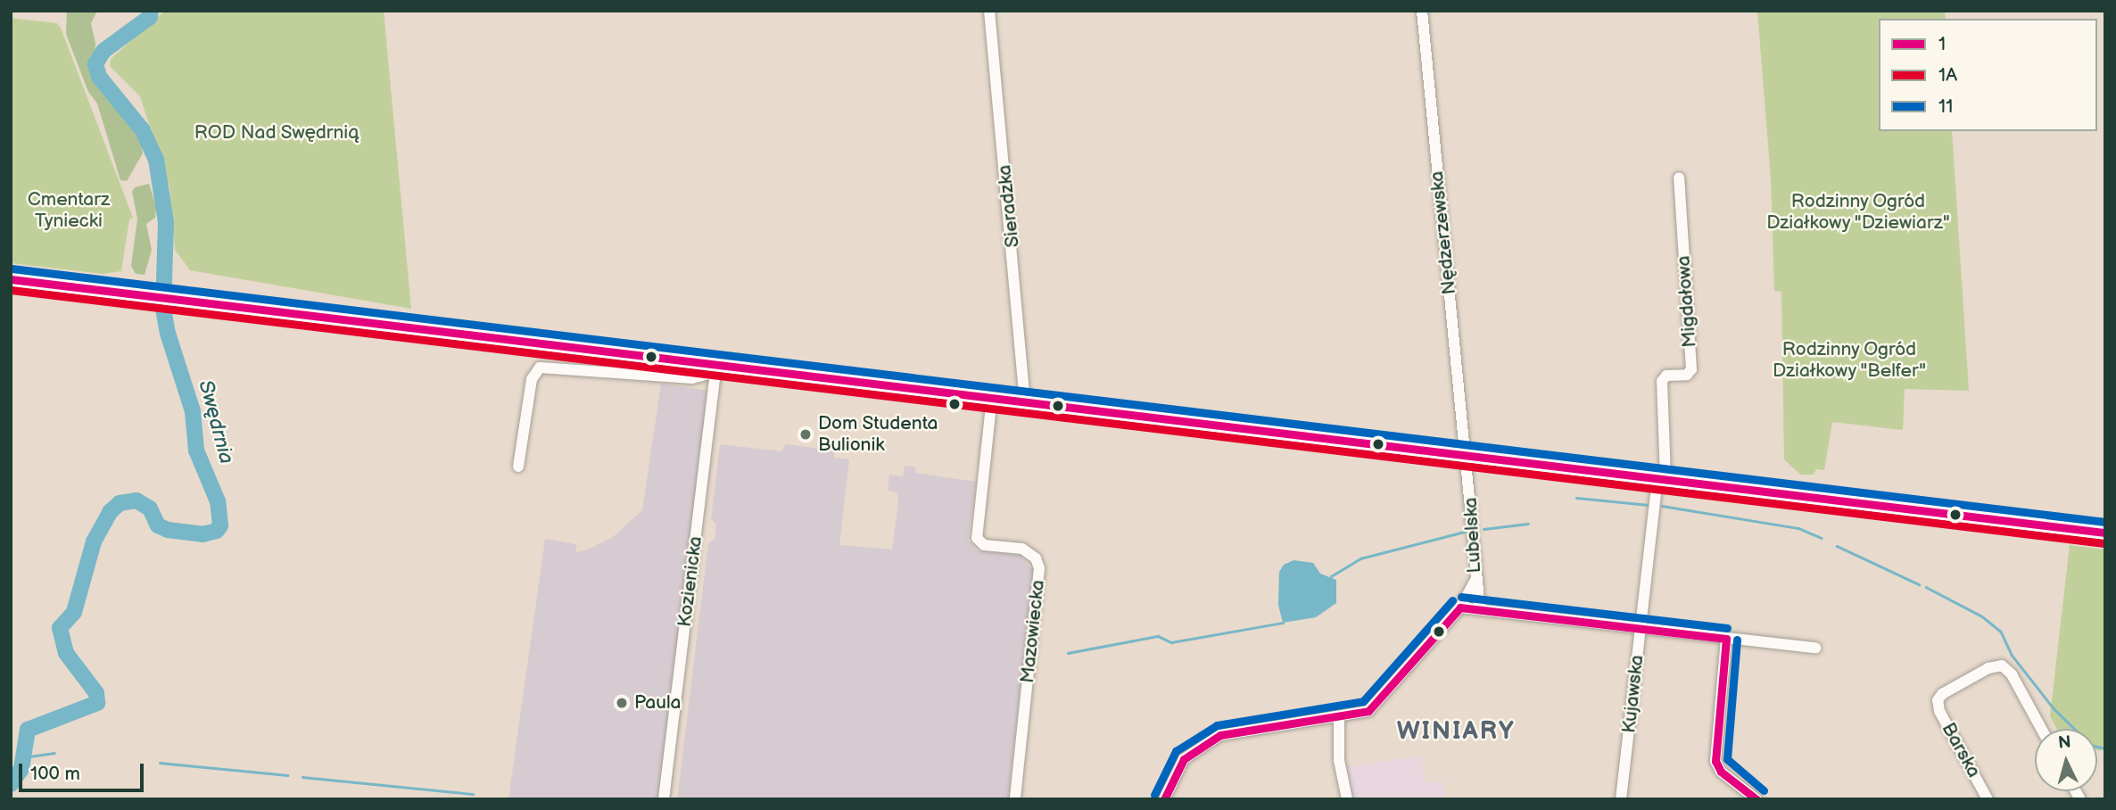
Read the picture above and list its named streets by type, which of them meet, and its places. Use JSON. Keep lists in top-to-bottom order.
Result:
{
  "streets": {
    "street": [
      "Sieradzka",
      "Nędzerzewska",
      "Migdałowa",
      "Lubelska",
      "Kozienicka",
      "Mazowiecka",
      "Kujawska",
      "Barska"
    ]
  },
  "crossings": [
    ["Nędzerzewska", "Lubelska"],
    ["Migdałowa", "Kujawska"]
  ],
  "districts": ["WINIARY"],
  "water": ["Swędrnia"],
  "parks": [
    "ROD Nad Swędrnią",
    "Cmentarz Tyniecki",
    "Rodzinny Ogród Działkowy \"Dziewiarz\"",
    "Rodzinny Ogród Działkowy \"Belfer\""
  ],
  "places": ["Dom Studenta Bulionik", "Paula"],
  "lines": ["transit line 11", "transit line 1", "transit line 1A"],
  "legend": ["1", "1A", "11"],
  "scale_bar": "100 m",
  "north": "top"
}
